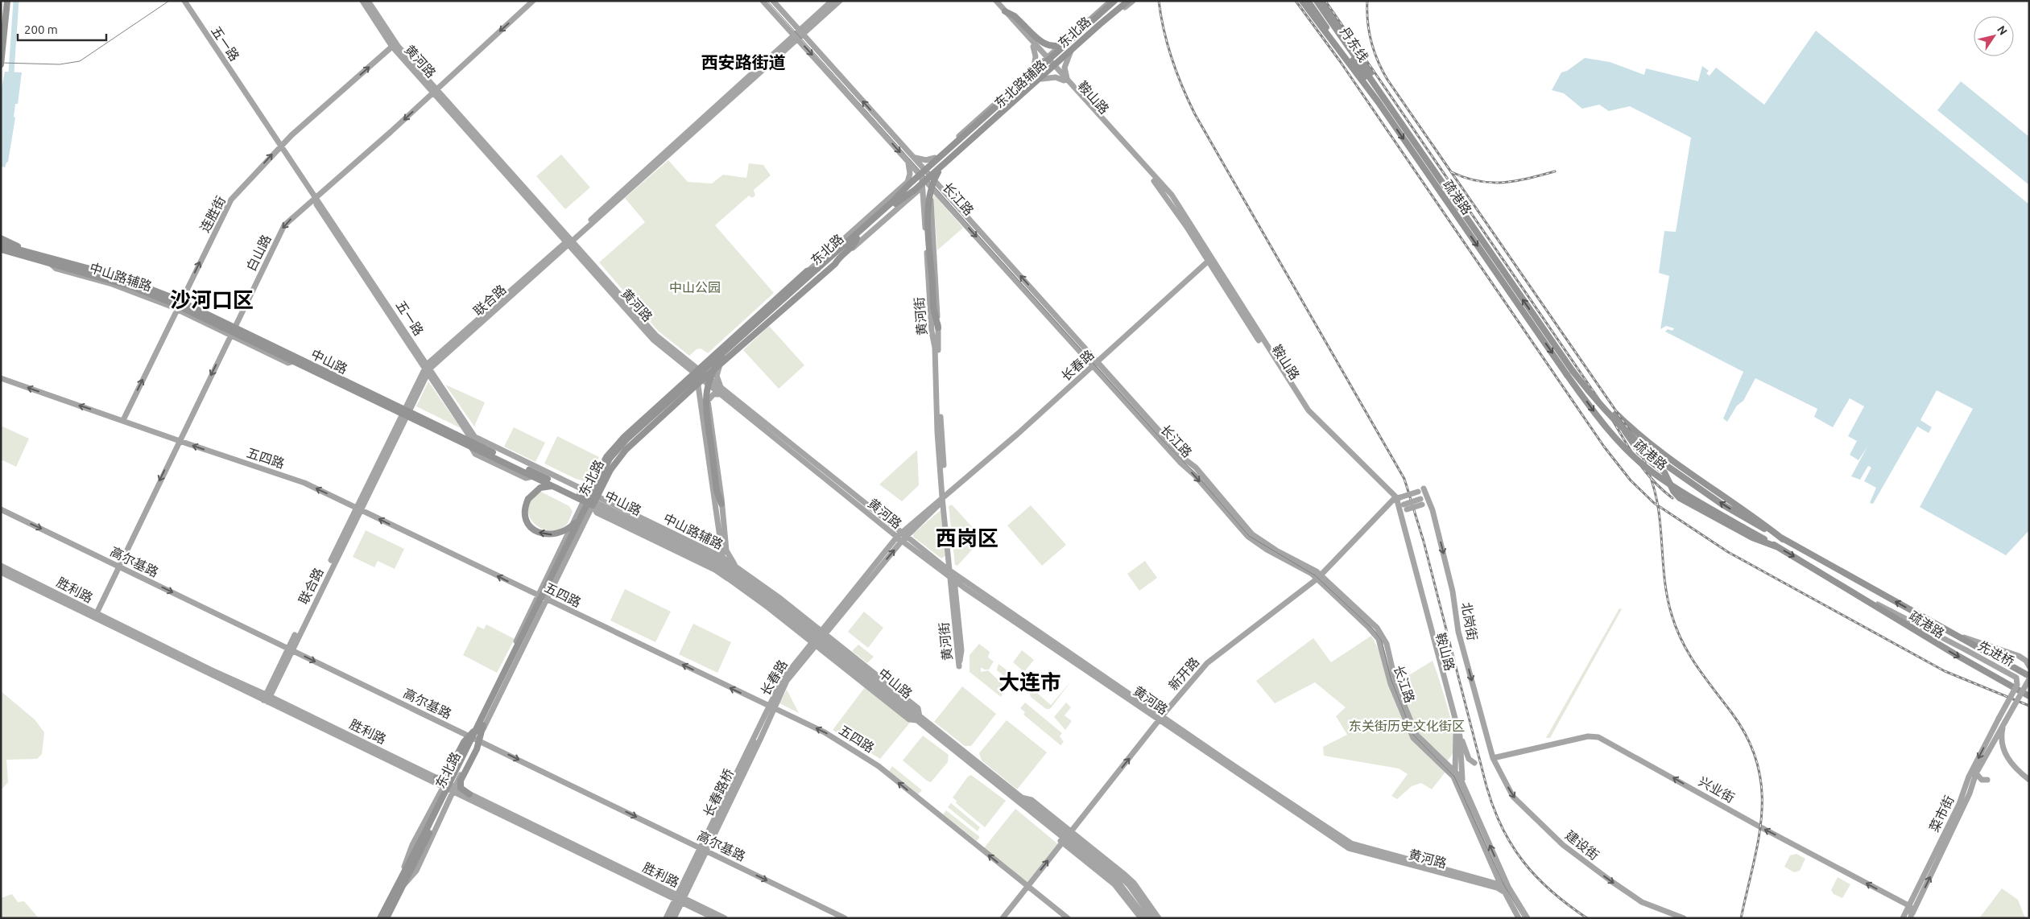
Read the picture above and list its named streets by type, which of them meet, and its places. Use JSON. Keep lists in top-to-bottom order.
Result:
{
  "streets": {
    "highway": [
      "东北路",
      "丹东线",
      "疏港路",
      "中山路"
    ],
    "main road": [
      "五一路",
      "黄河路",
      "东北路辅路",
      "鞍山路",
      "长江路",
      "连胜街",
      "白山路",
      "中山路辅路",
      "联合路",
      "黄河街",
      "长春路",
      "五四路",
      "高尔基路",
      "胜利路",
      "北岗街",
      "先进桥",
      "新开路",
      "兴业街",
      "长春路桥",
      "菜市街",
      "建设街"
    ]
  },
  "crossings": [
    ["东北路", "黄河路"],
    ["东北路", "东北路辅路"],
    ["东北路", "鞍山路"],
    ["东北路", "长江路"],
    ["东北路", "中山路辅路"],
    ["东北路", "黄河街"],
    ["东北路", "中山路"],
    ["东北路", "五四路"],
    ["东北路", "高尔基路"],
    ["东北路", "胜利路"],
    ["五一路", "连胜街"],
    ["五一路", "白山路"],
    ["五一路", "中山路辅路"],
    ["五一路", "联合路"],
    ["五一路", "中山路"],
    ["丹东线", "疏港路"],
    ["黄河路", "长江路"],
    ["黄河路", "连胜街"],
    ["黄河路", "白山路"],
    ["黄河路", "联合路"],
    ["黄河路", "黄河街"],
    ["黄河路", "长春路"],
    ["黄河路", "新开路"],
    ["东北路辅路", "鞍山路"],
    ["东北路辅路", "长江路"],
    ["东北路辅路", "黄河街"],
    ["鞍山路", "长江路"],
    ["鞍山路", "长春路"],
    ["鞍山路", "新开路"],
    ["疏港路", "先进桥"],
    ["长江路", "联合路"],
    ["长江路", "黄河街"],
    ["长江路", "长春路"],
    ["长江路", "新开路"],
    ["连胜街", "中山路"],
    ["连胜街", "五四路"],
    ["白山路", "中山路"],
    ["白山路", "五四路"],
    ["白山路", "高尔基路"],
    ["白山路", "胜利路"],
    ["中山路辅路", "中山路"],
    ["中山路辅路", "长春路"],
    ["联合路", "中山路"],
    ["联合路", "五四路"],
    ["联合路", "高尔基路"],
    ["联合路", "胜利路"],
    ["黄河街", "长春路"],
    ["中山路", "长春路"],
    ["长春路", "五四路"],
    ["长春路", "高尔基路"],
    ["长春路", "胜利路"],
    ["长春路", "长春路桥"],
    ["五四路", "新开路"],
    ["北岗街", "兴业街"],
    ["北岗街", "建设街"],
    ["先进桥", "菜市街"],
    ["兴业街", "菜市街"],
    ["兴业街", "建设街"]
  ],
  "one_way": [
    "连胜街",
    "白山路",
    "五四路",
    "高尔基路",
    "北岗街",
    "新开路",
    "兴业街",
    "建设街"
  ],
  "districts": [
    "西安路街道",
    "沙河口区",
    "西岗区",
    "大连市"
  ],
  "parks": ["中山公园", "东关街历史文化街区"],
  "scale_bar": "200 m",
  "north": "top right"
}
